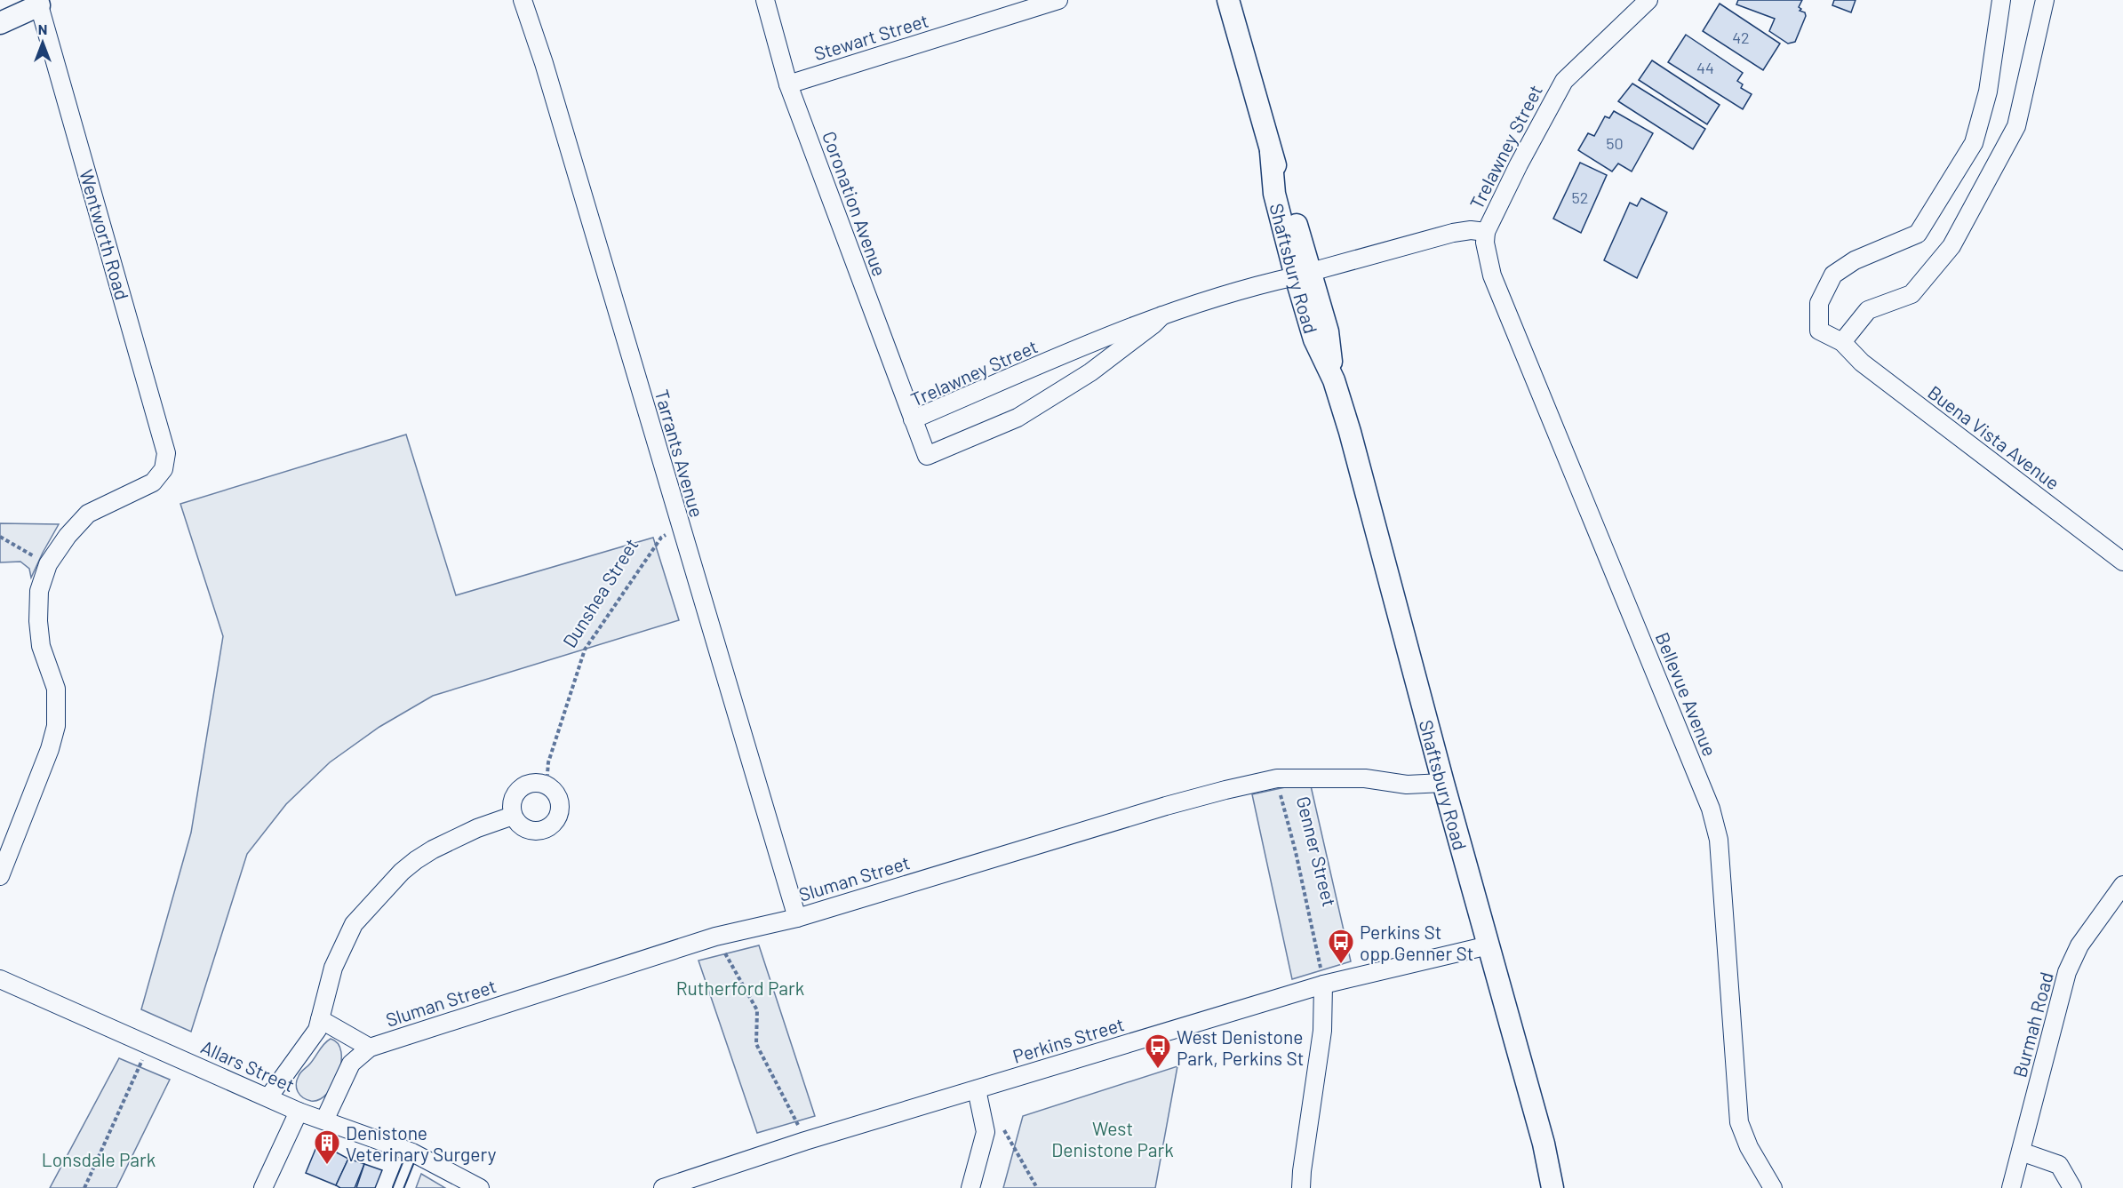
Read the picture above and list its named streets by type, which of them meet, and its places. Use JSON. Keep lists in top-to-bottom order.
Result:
{
  "streets": {
    "street": [
      "Stewart Street",
      "Trelawney Street",
      "Coronation Avenue",
      "Wentworth Road",
      "Shaftsbury Road",
      "Buena Vista Avenue",
      "Tarrants Avenue",
      "Bellevue Avenue",
      "Sluman Street",
      "Burmah Road",
      "Perkins Street",
      "Allars Street"
    ],
    "path": ["Dunshea Street", "Genner Street"]
  },
  "crossings": [
    ["Stewart Street", "Coronation Avenue"],
    ["Trelawney Street", "Coronation Avenue"],
    ["Trelawney Street", "Shaftsbury Road"],
    ["Trelawney Street", "Bellevue Avenue"],
    ["Shaftsbury Road", "Sluman Street"],
    ["Shaftsbury Road", "Perkins Street"],
    ["Tarrants Avenue", "Dunshea Street"],
    ["Tarrants Avenue", "Sluman Street"],
    ["Genner Street", "Sluman Street"],
    ["Genner Street", "Perkins Street"],
    ["Sluman Street", "Allars Street"]
  ],
  "parks": ["Rutherford Park", "West Denistone Park", "Lonsdale Park"],
  "places": {
    "bus stop": ["Perkins St opp Genner St", "West Denistone Park, Perkins St"],
    "building": ["Denistone Veterinary Surgery"]
  },
  "house_numbers": [
    "42",
    "44",
    "50",
    "52"
  ],
  "north": "top"
}
